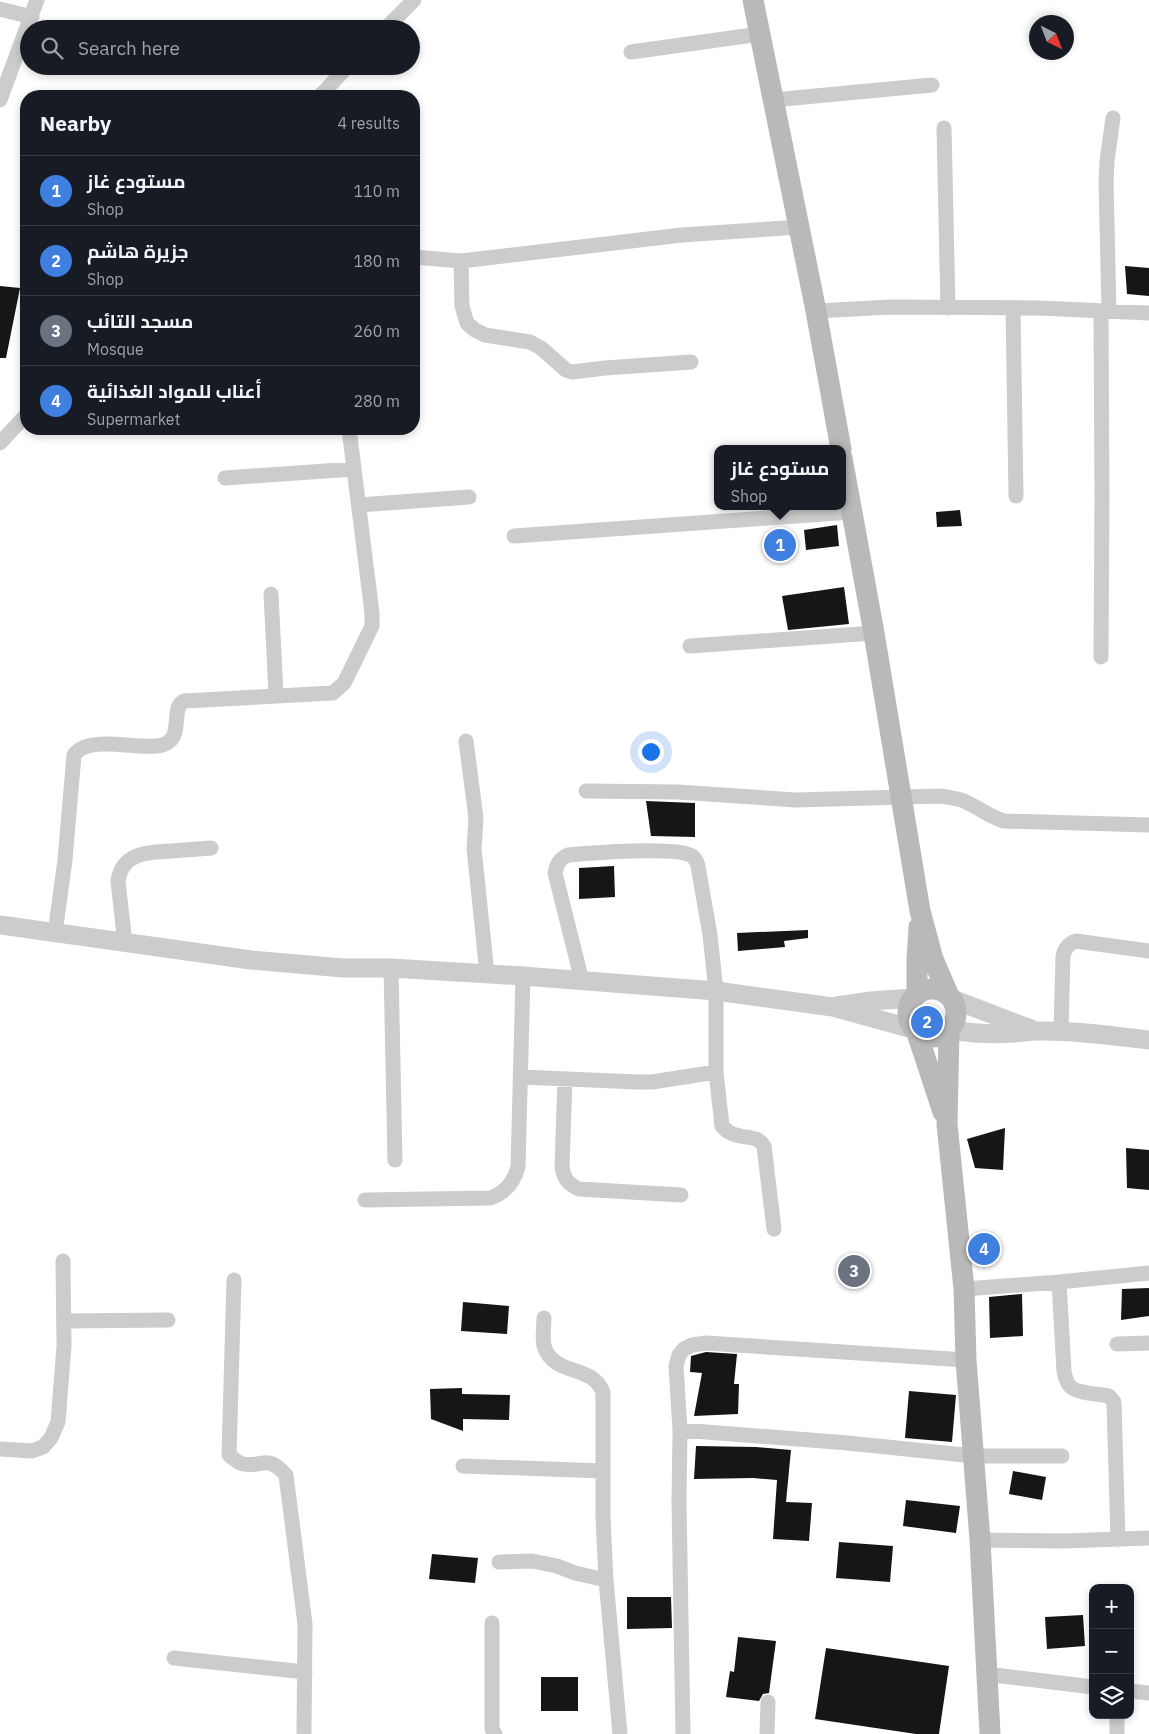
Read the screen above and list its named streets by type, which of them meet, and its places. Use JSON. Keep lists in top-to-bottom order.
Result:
{
  "north": "bottom right",
  "page": {
    "search": "Search here",
    "heading": ["Nearby", "4 results"],
    "list": [
      {
        "mark": "1",
        "name": "مستودع غاز",
        "note": "Shop",
        "value": "110 m"
      },
      {
        "mark": "2",
        "name": "جزيرة هاشم",
        "note": "Shop",
        "value": "180 m"
      },
      {
        "mark": "3",
        "name": "مسجد التائب",
        "note": "Mosque",
        "value": "260 m"
      },
      {
        "mark": "4",
        "name": "أعناب للمواد الغذائية",
        "note": "Supermarket",
        "value": "280 m"
      }
    ],
    "popup": ["مستودع غاز", "Shop"],
    "pins": [
      "1",
      "2",
      "4",
      "3"
    ],
    "map_buttons": ["+", "−"]
  }
}
